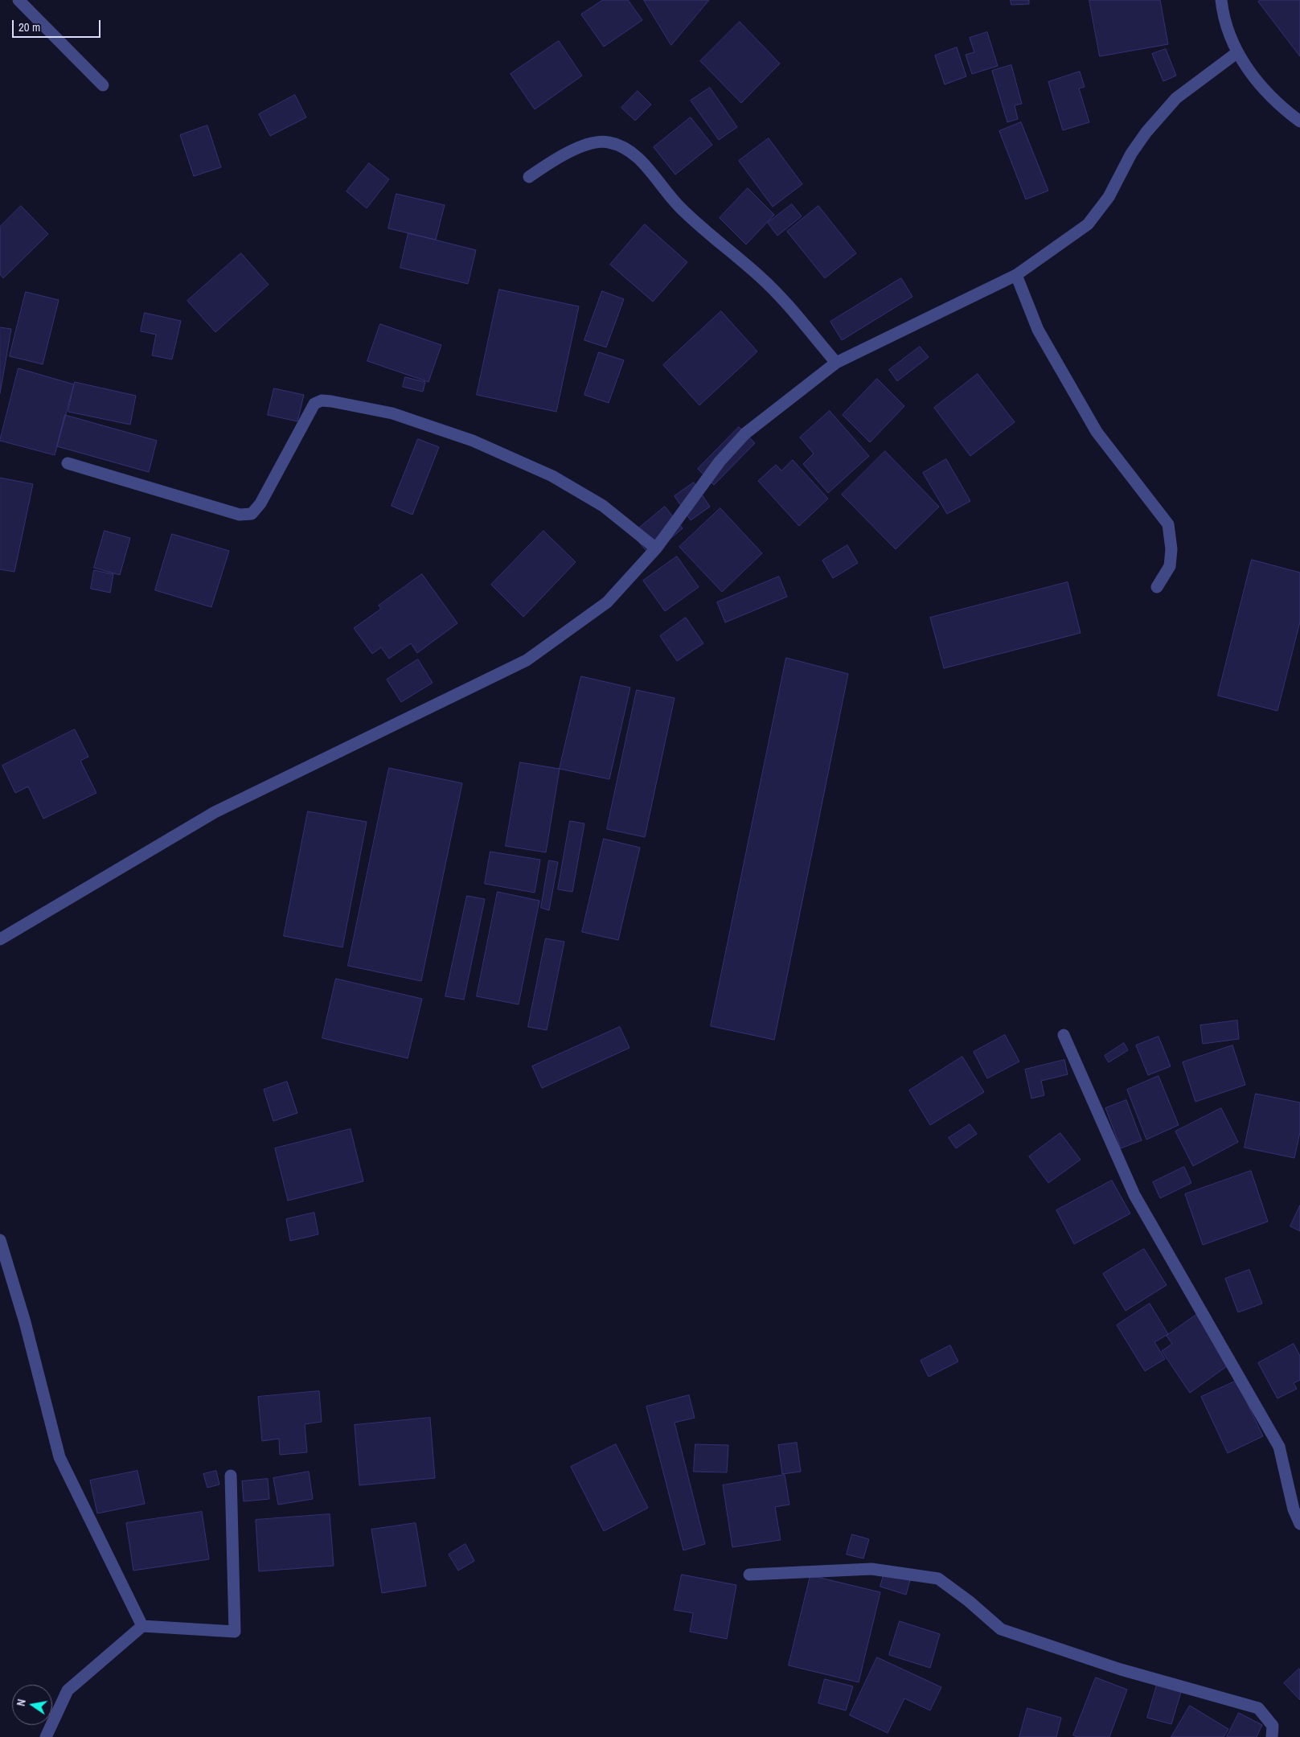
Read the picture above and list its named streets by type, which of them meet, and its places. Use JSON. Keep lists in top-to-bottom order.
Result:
{
  "scale_bar": "20 m",
  "north": "left"
}
